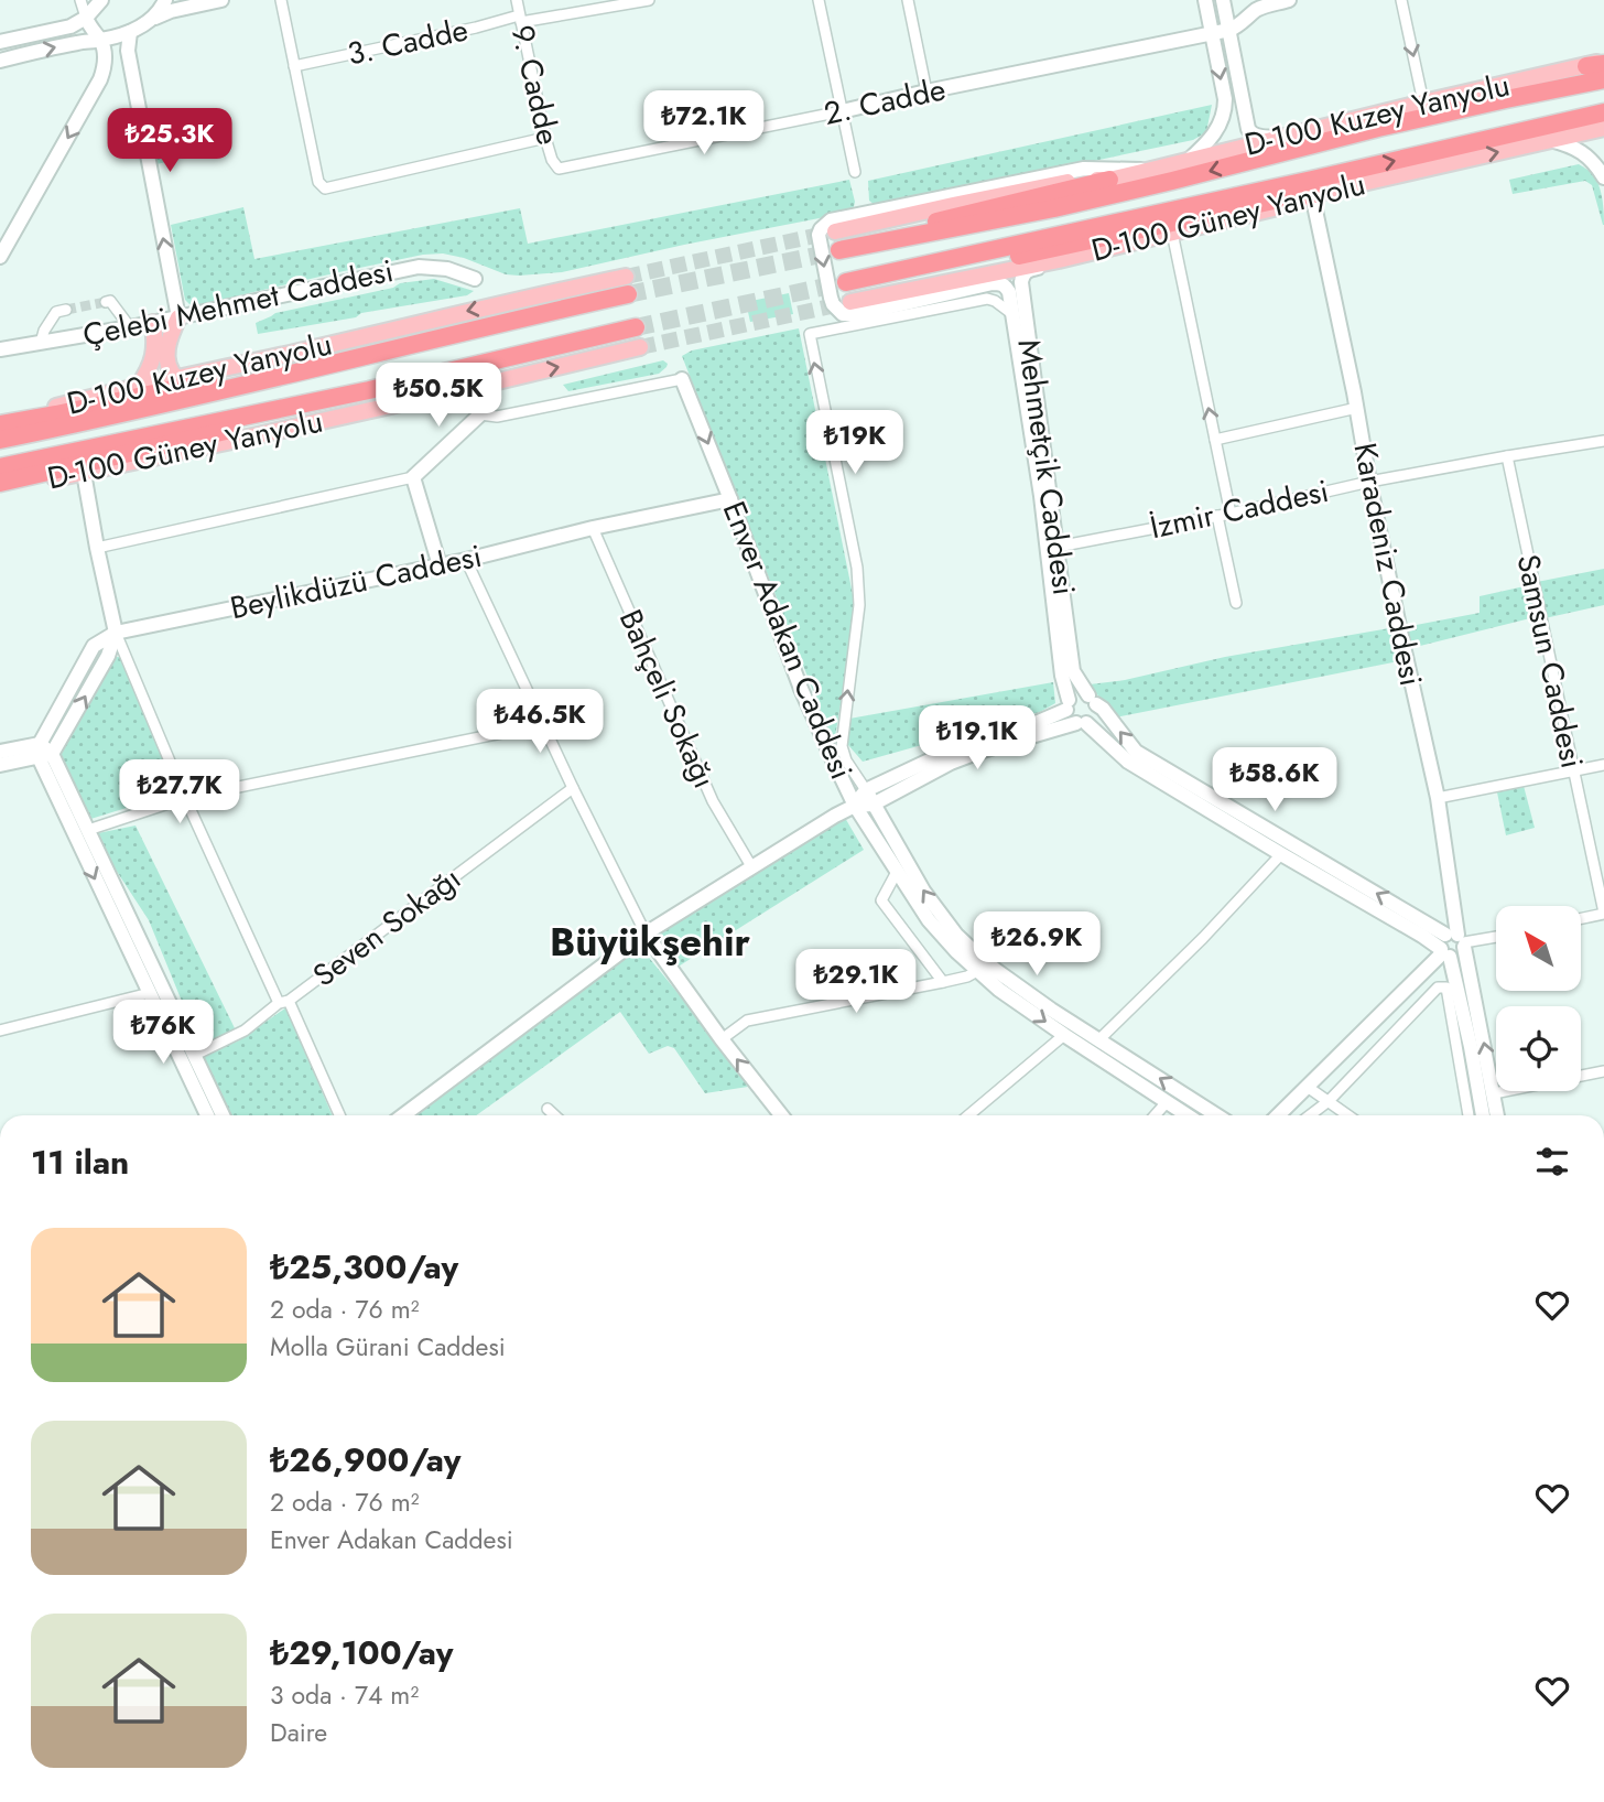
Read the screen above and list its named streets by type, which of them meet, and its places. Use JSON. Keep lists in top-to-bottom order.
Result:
{
  "streets": {
    "main road": [
      "2. Cadde",
      "D-100 Kuzey Yanyolu",
      "D-100 Güney Yanyolu",
      "Çelebi Mehmet Caddesi",
      "Mehmetçik Caddesi",
      "Karadeniz Caddesi",
      "Beylikdüzü Caddesi",
      "Enver Adakan Caddesi"
    ],
    "street": [
      "3. Cadde",
      "9. Cadde",
      "İzmir Caddesi",
      "Samsun Caddesi",
      "Bahçeli Sokağı",
      "Seven Sokağı"
    ]
  },
  "crossings": [
    ["3. Cadde", "9. Cadde"],
    ["9. Cadde", "2. Cadde"],
    ["D-100 Güney Yanyolu", "Mehmetçik Caddesi"],
    ["D-100 Güney Yanyolu", "Karadeniz Caddesi"],
    ["Mehmetçik Caddesi", "İzmir Caddesi"],
    ["Mehmetçik Caddesi", "Karadeniz Caddesi"],
    ["İzmir Caddesi", "Karadeniz Caddesi"],
    ["İzmir Caddesi", "Samsun Caddesi"],
    ["Beylikdüzü Caddesi", "Enver Adakan Caddesi"],
    ["Beylikdüzü Caddesi", "Bahçeli Sokağı"]
  ],
  "one_way": ["D-100 Kuzey Yanyolu"],
  "districts": ["Büyükşehir"],
  "north": "top left",
  "page": {
    "price": [
      "₺72.1K",
      "₺25.3K",
      "₺50.5K",
      "₺19K",
      "₺46.5K",
      "₺19.1K",
      "₺58.6K",
      "₺27.7K",
      "₺26.9K",
      "₺29.1K",
      "₺76K"
    ],
    "heading": "11 ilan",
    "list": [
      {
        "name": "₺25,300/ay",
        "note": "2 oda · 76 m² · Molla Gürani Caddesi"
      },
      {
        "name": "₺26,900/ay",
        "note": "2 oda · 76 m² · Enver Adakan Caddesi"
      },
      {
        "name": "₺29,100/ay",
        "note": "3 oda · 74 m² · Daire"
      }
    ]
  }
}
